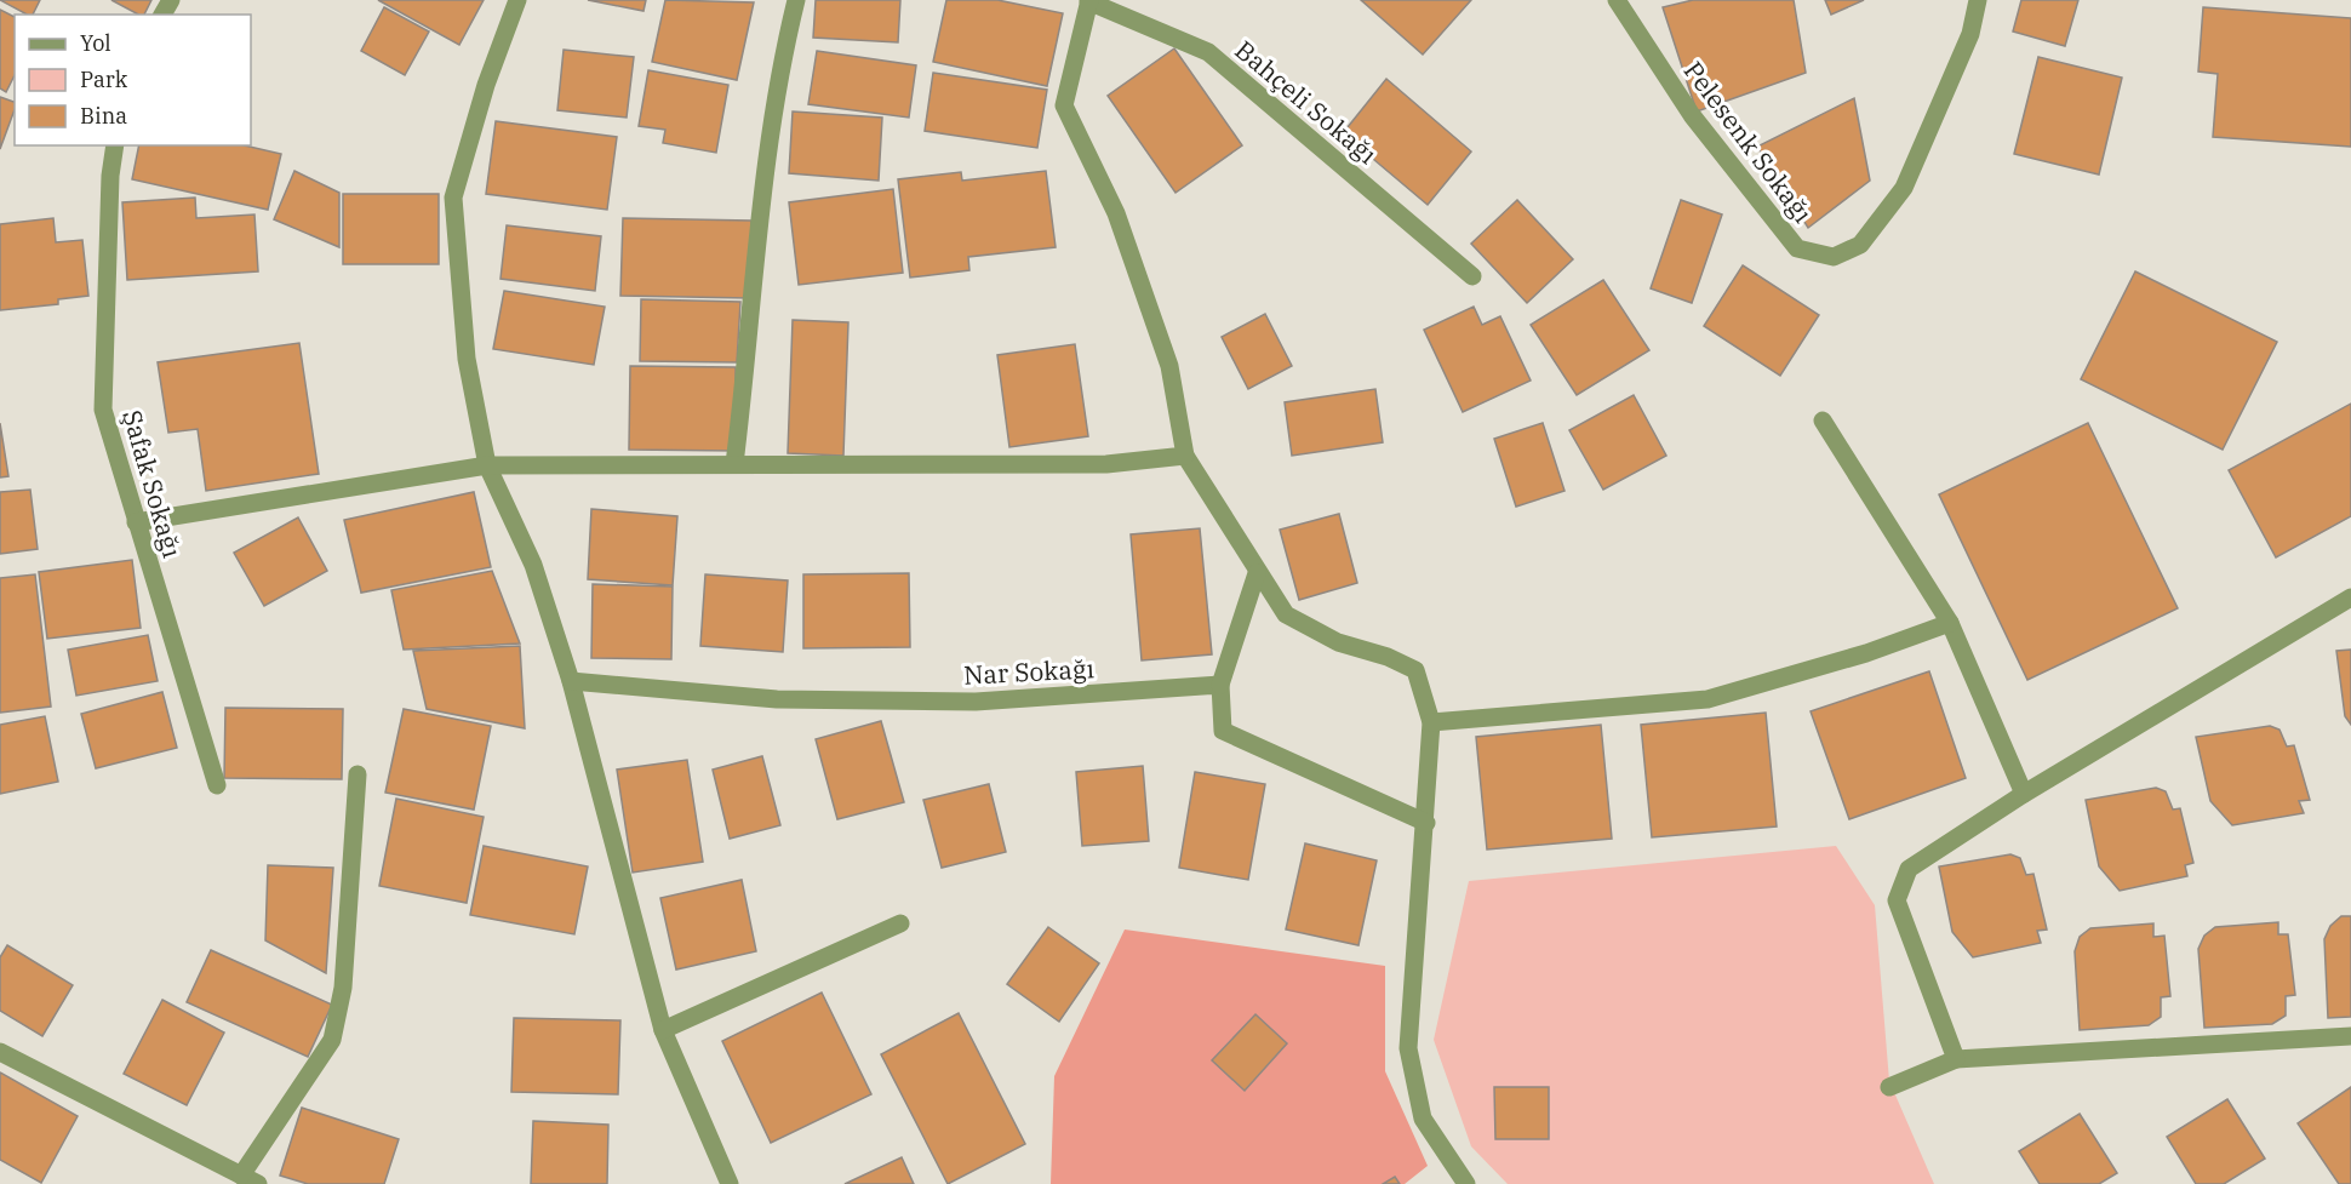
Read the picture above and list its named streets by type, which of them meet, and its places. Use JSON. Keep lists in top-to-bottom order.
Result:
{
  "streets": {
    "street": [
      "Bahçeli Sokağı",
      "Pelesenk Sokağı",
      "Şafak Sokağı",
      "Nar Sokağı"
    ]
  },
  "legend": ["Yol", "Park", "Bina"]
}
